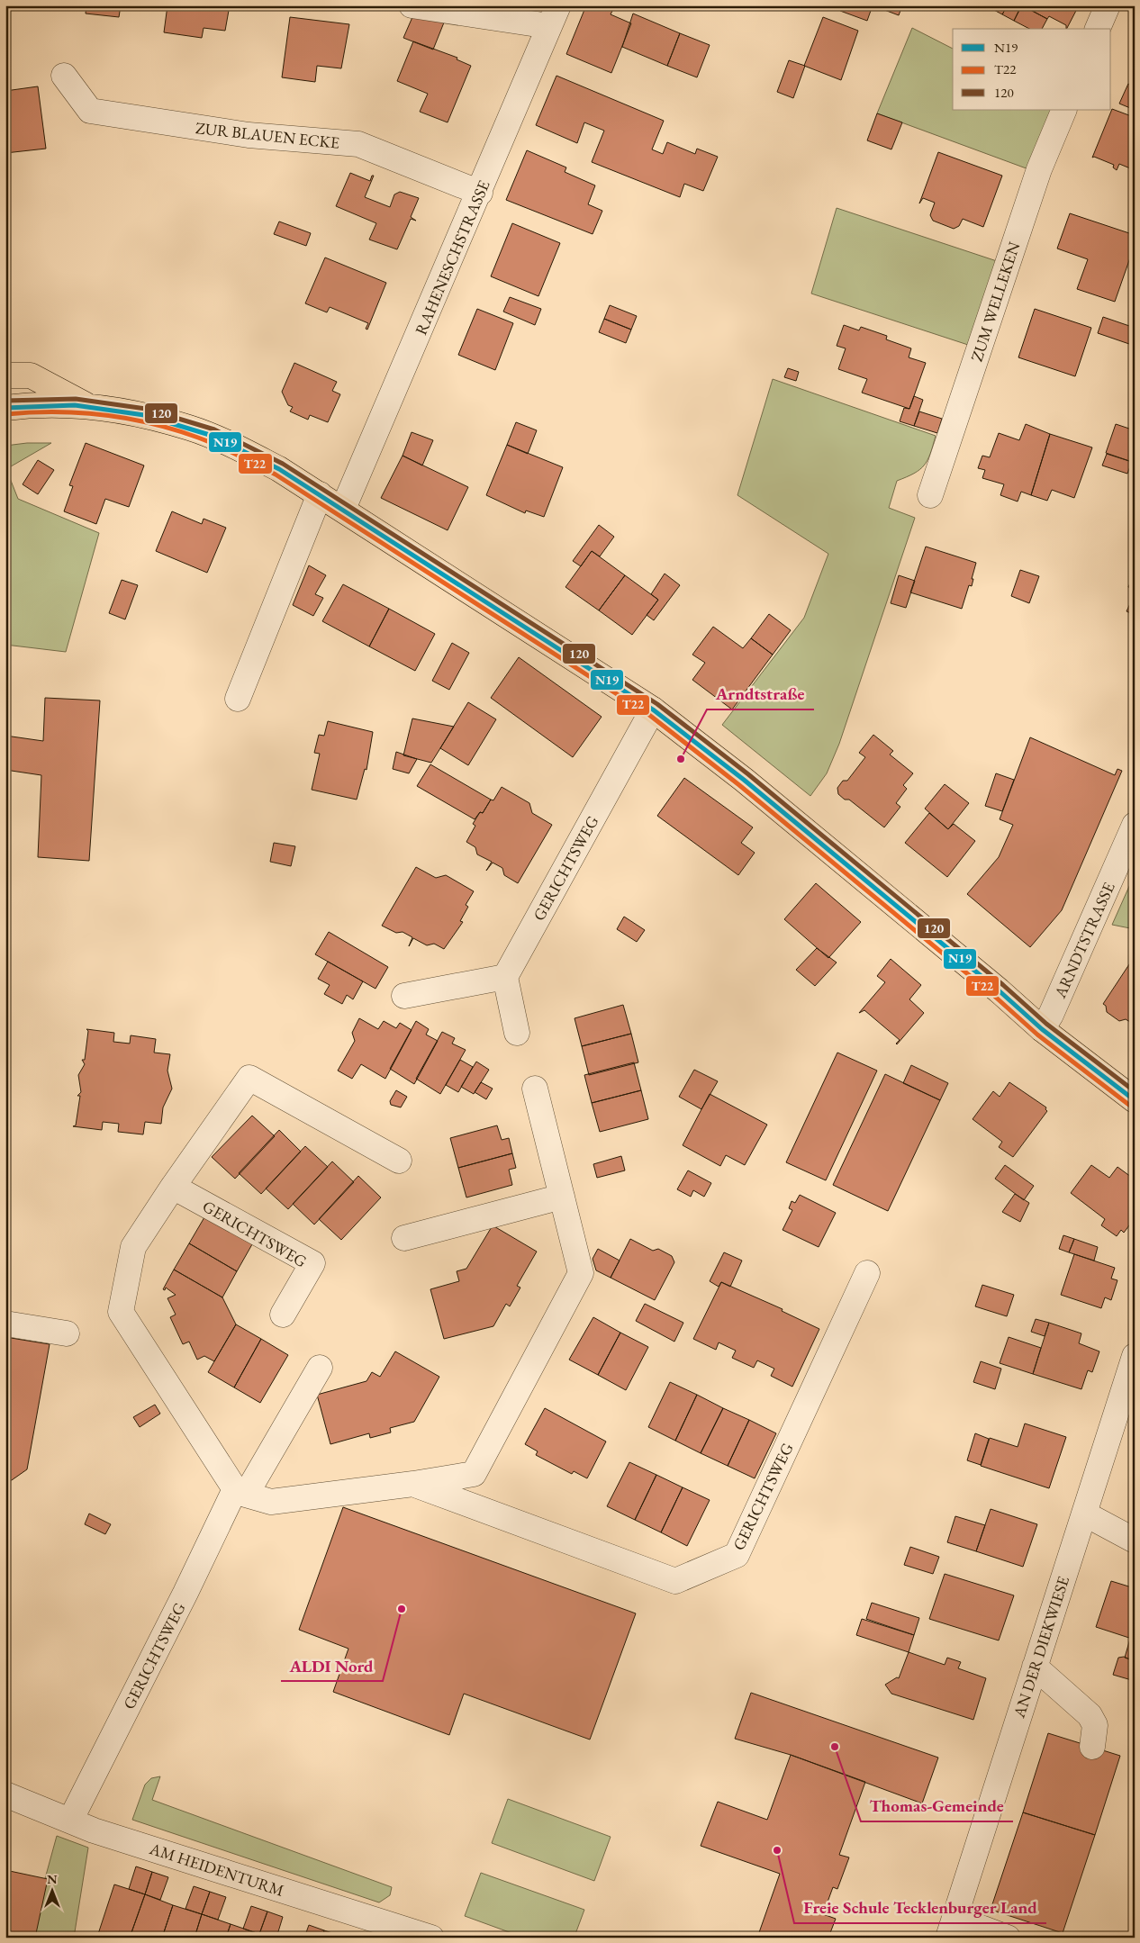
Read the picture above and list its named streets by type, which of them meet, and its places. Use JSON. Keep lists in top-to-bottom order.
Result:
{
  "streets": {
    "street": [
      "ZUR BLAUEN ECKE",
      "RAHENESCHSTRASSE",
      "ZUM WELLEKEN",
      "GERICHTSWEG",
      "ARNDTSTRASSE",
      "AN DER DIEKWIESE",
      "AM HEIDENTURM"
    ]
  },
  "crossings": [
    ["ZUR BLAUEN ECKE", "RAHENESCHSTRASSE"],
    ["GERICHTSWEG", "AM HEIDENTURM"]
  ],
  "places": [
    "Arndtstraße",
    "ALDI Nord",
    "Thomas-Gemeinde",
    "Freie Schule Tecklenburger Land"
  ],
  "lines": ["transit line 120", "transit line N19", "transit line T22"],
  "legend": ["N19", "T22", "120"],
  "north": "top"
}
